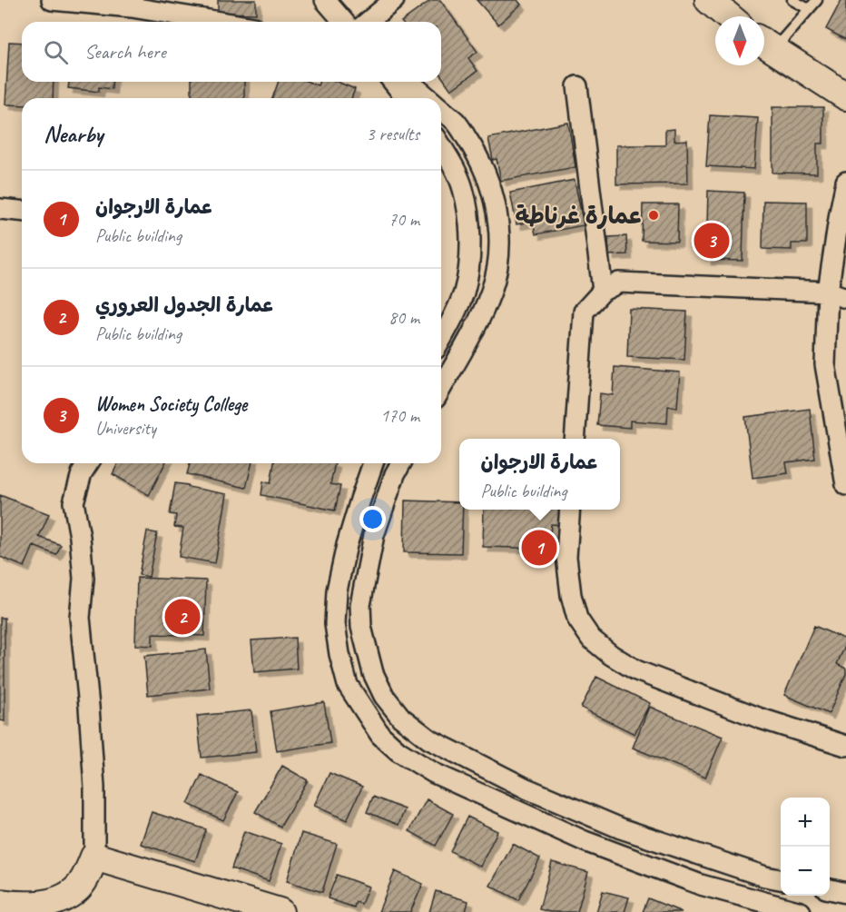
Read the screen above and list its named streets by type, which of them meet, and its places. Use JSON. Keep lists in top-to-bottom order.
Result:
{
  "places": ["عمارة غرناطة"],
  "north": "bottom",
  "page": {
    "search": "Search here",
    "heading": ["Nearby", "3 results"],
    "list": [
      {
        "mark": "1",
        "name": "عمارة الارجوان",
        "note": "Public building",
        "value": "70 m"
      },
      {
        "mark": "2",
        "name": "عمارة الجدول العروري",
        "note": "Public building",
        "value": "80 m"
      },
      {
        "mark": "3",
        "name": "Women Society College",
        "note": "University",
        "value": "170 m"
      }
    ],
    "pins": ["3", "1", "2"],
    "popup": ["عمارة الارجوان", "Public building"],
    "map_buttons": ["+", "−"]
  }
}
